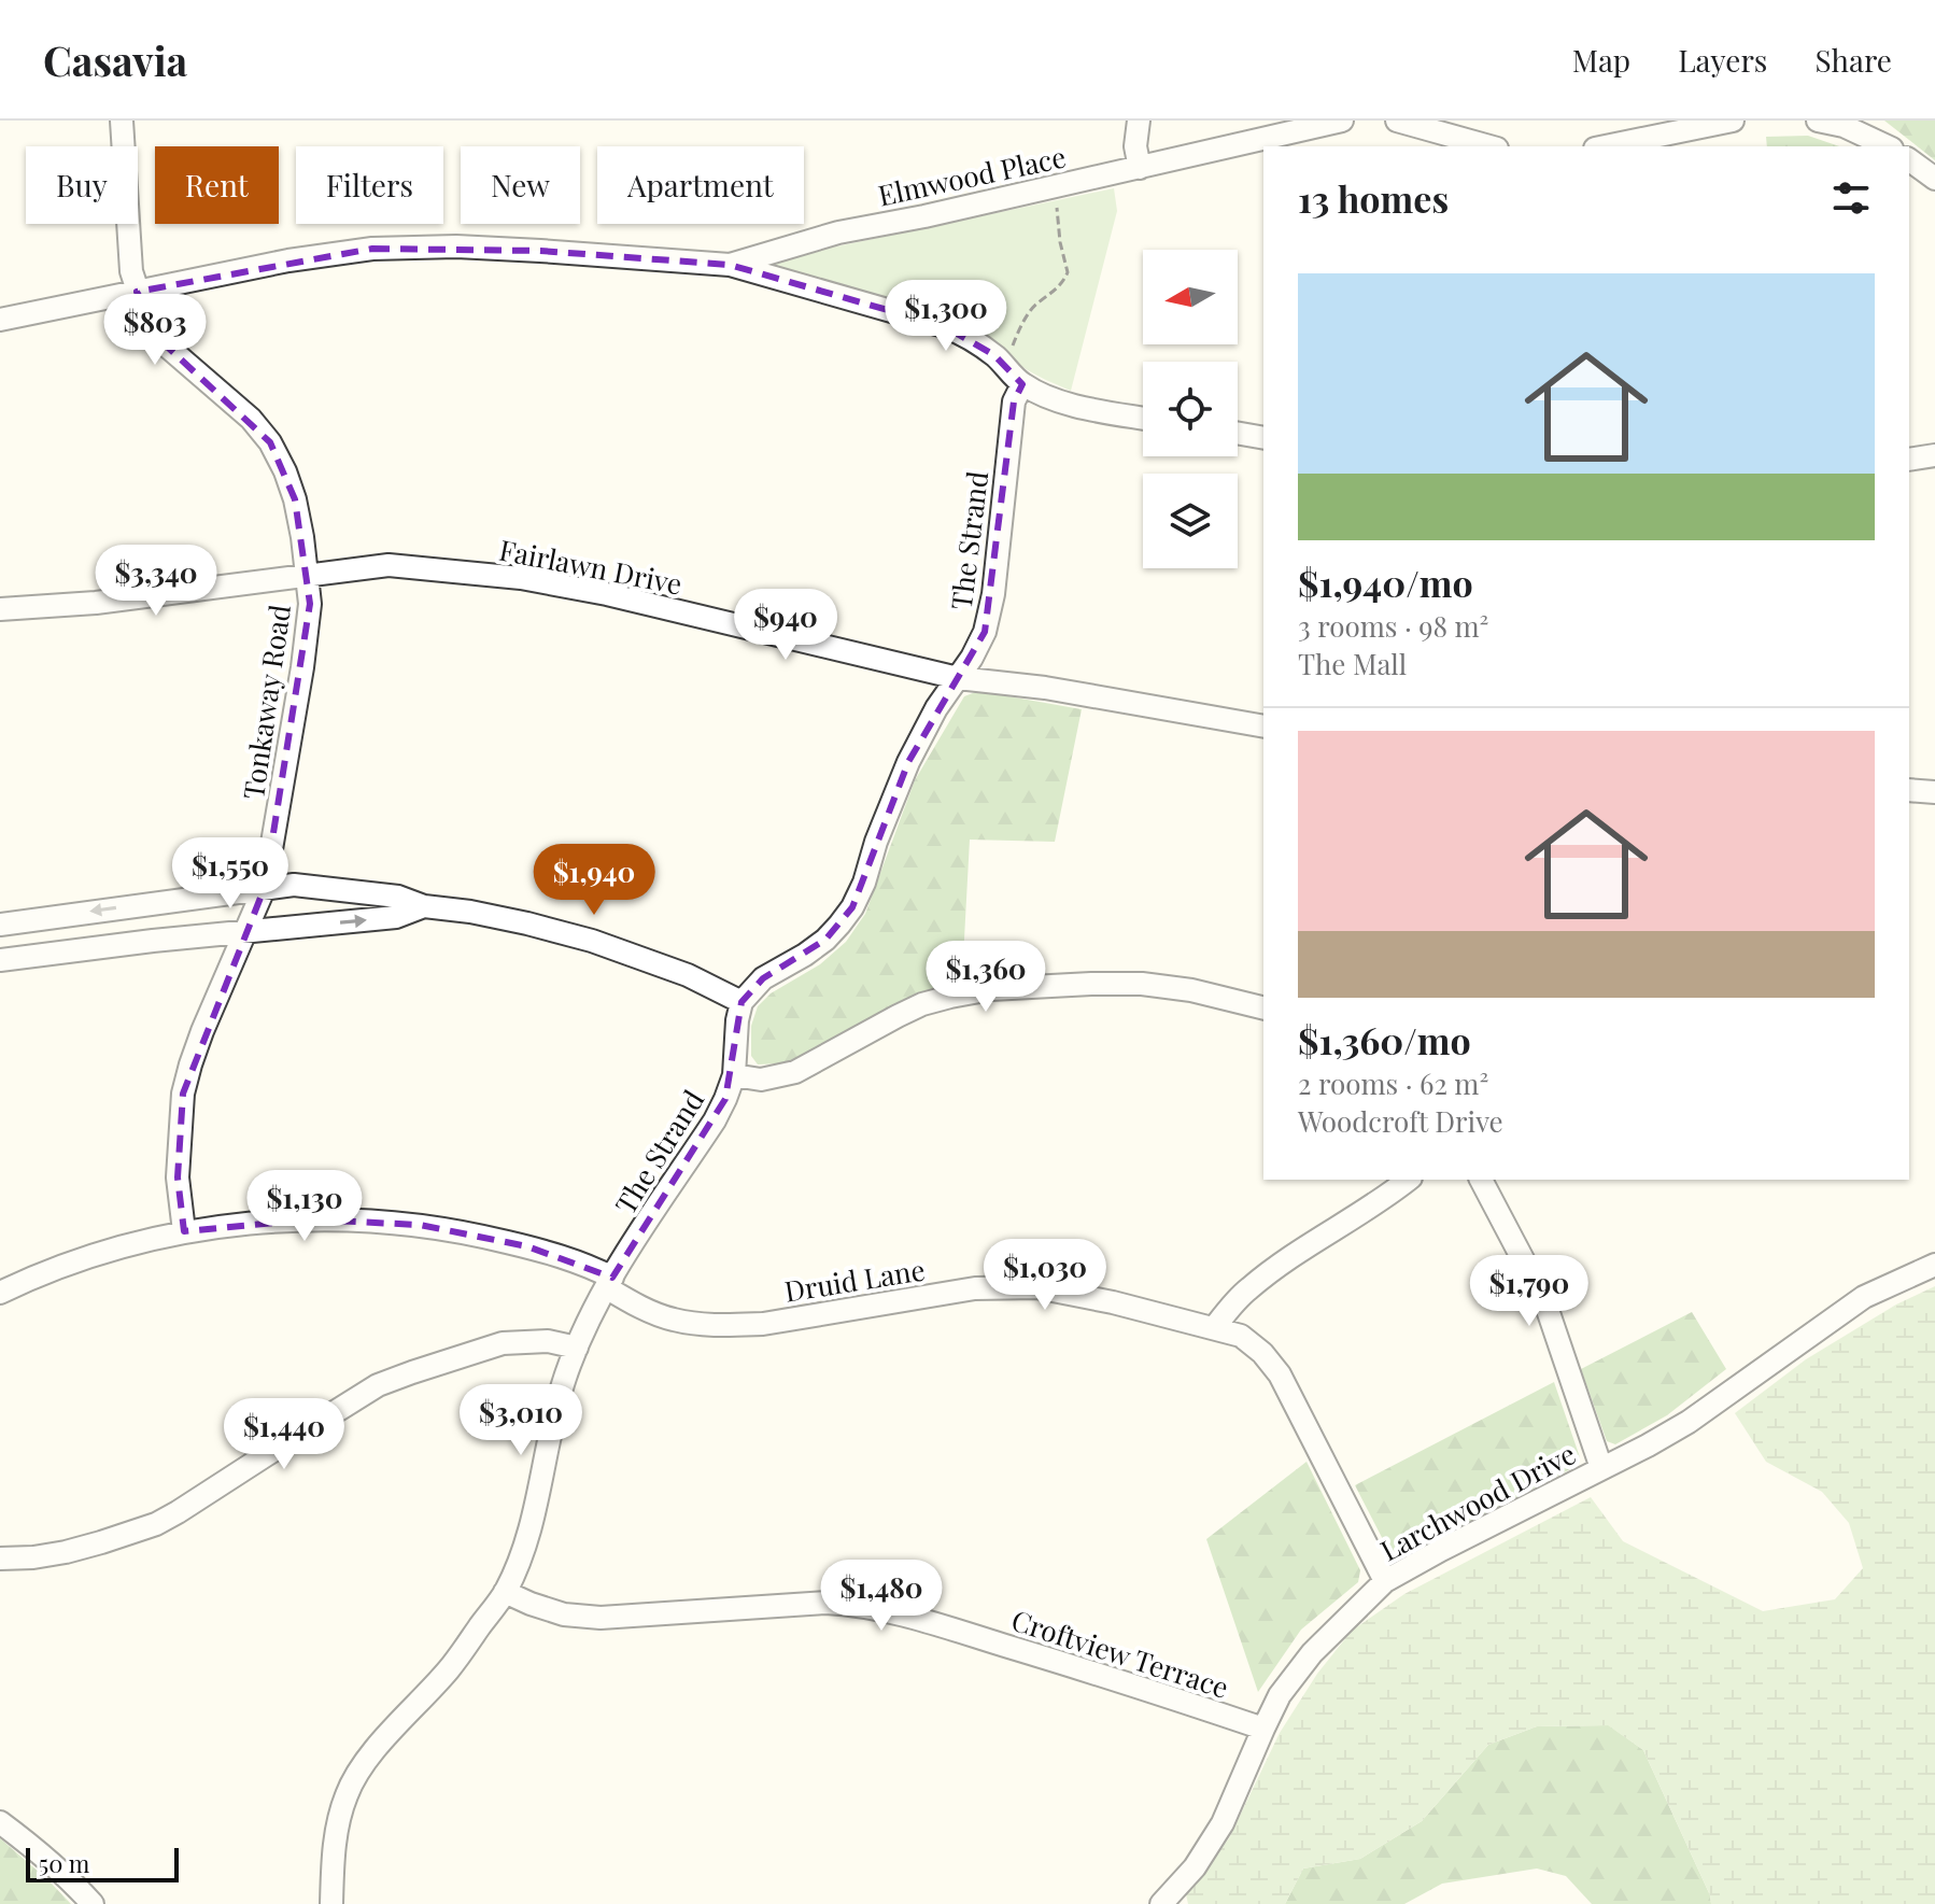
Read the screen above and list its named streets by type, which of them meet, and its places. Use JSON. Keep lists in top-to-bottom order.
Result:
{
  "streets": {
    "street": [
      "Elmwood Place",
      "The Strand",
      "Fairlawn Drive",
      "Tonkaway Road",
      "Druid Lane",
      "Larchwood Drive",
      "Croftview Terrace"
    ]
  },
  "crossings": [
    ["Elmwood Place", "Tonkaway Road"],
    ["The Strand", "Fairlawn Drive"],
    ["The Strand", "Druid Lane"],
    ["The Strand", "Croftview Terrace"],
    ["Fairlawn Drive", "Tonkaway Road"],
    ["Tonkaway Road", "Druid Lane"],
    ["Druid Lane", "Larchwood Drive"],
    ["Larchwood Drive", "Croftview Terrace"]
  ],
  "scale_bar": "50 m",
  "north": "left",
  "page": {
    "header": "Casavia",
    "nav": ["Map", "Layers", "Share"],
    "chip": [
      "Buy",
      "Rent",
      "Filters",
      "New",
      "Apartment"
    ],
    "heading": "13 homes",
    "list": [
      {
        "name": "$1,940/mo",
        "note": "3 rooms · 98 m² · The Mall"
      },
      {
        "name": "$1,360/mo",
        "note": "2 rooms · 62 m² · Woodcroft Drive"
      }
    ],
    "price": [
      "$1,300",
      "$803",
      "$3,340",
      "$940",
      "$1,550",
      "$1,940",
      "$1,360",
      "$1,130",
      "$1,030",
      "$1,790",
      "$3,010",
      "$1,440",
      "$1,480"
    ],
    "scale": "50 m"
  }
}
